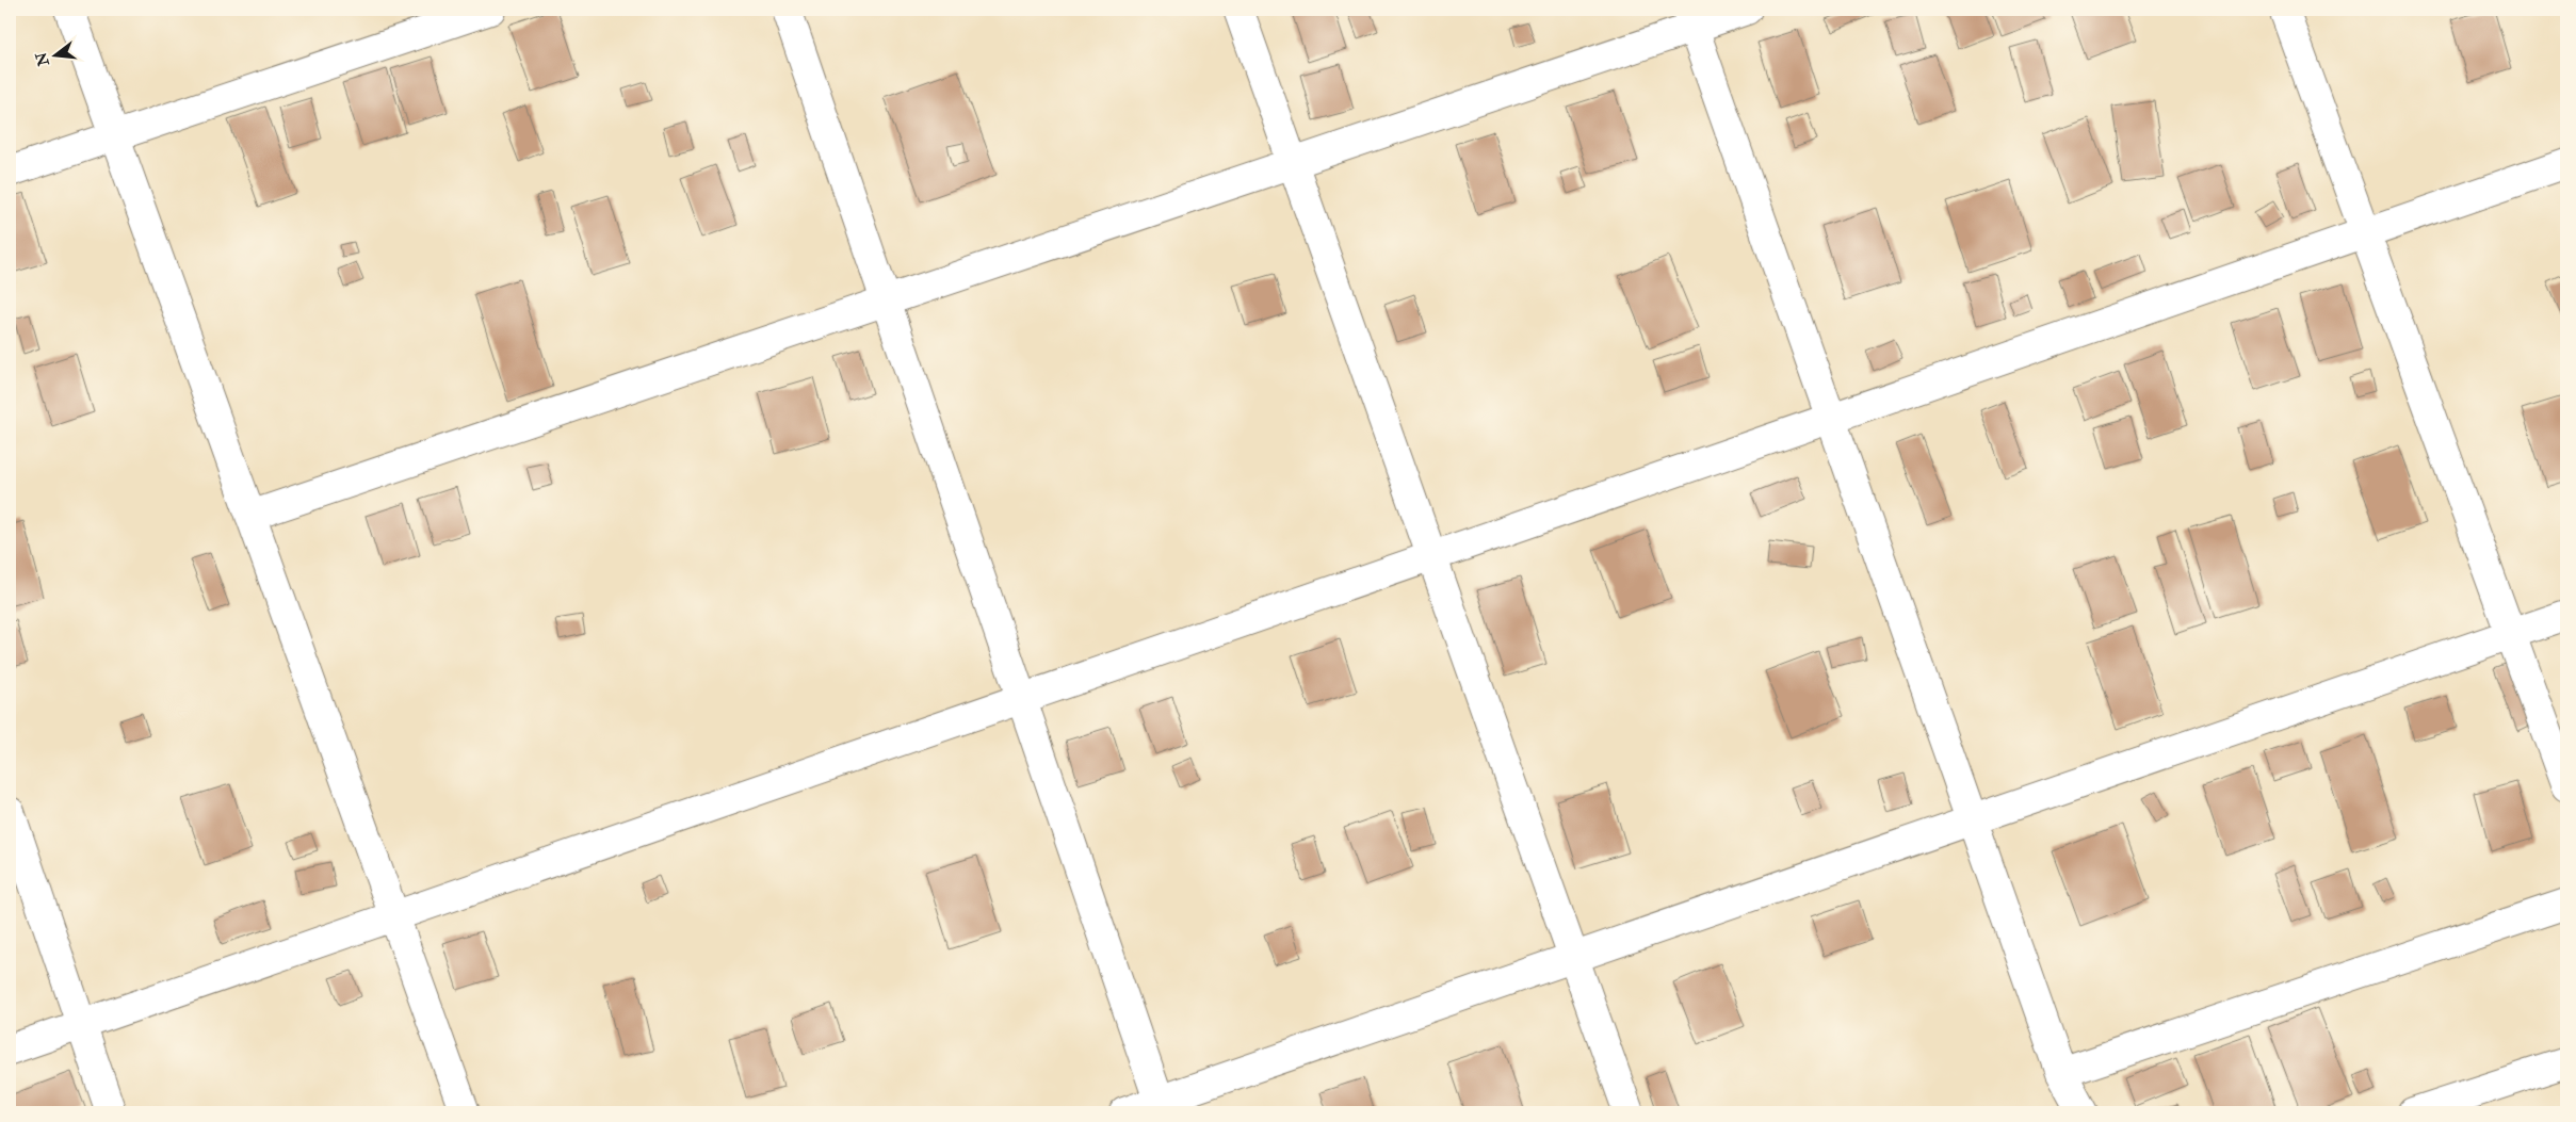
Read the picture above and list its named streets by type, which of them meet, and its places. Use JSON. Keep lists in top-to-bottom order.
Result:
{
  "north": "left"
}
